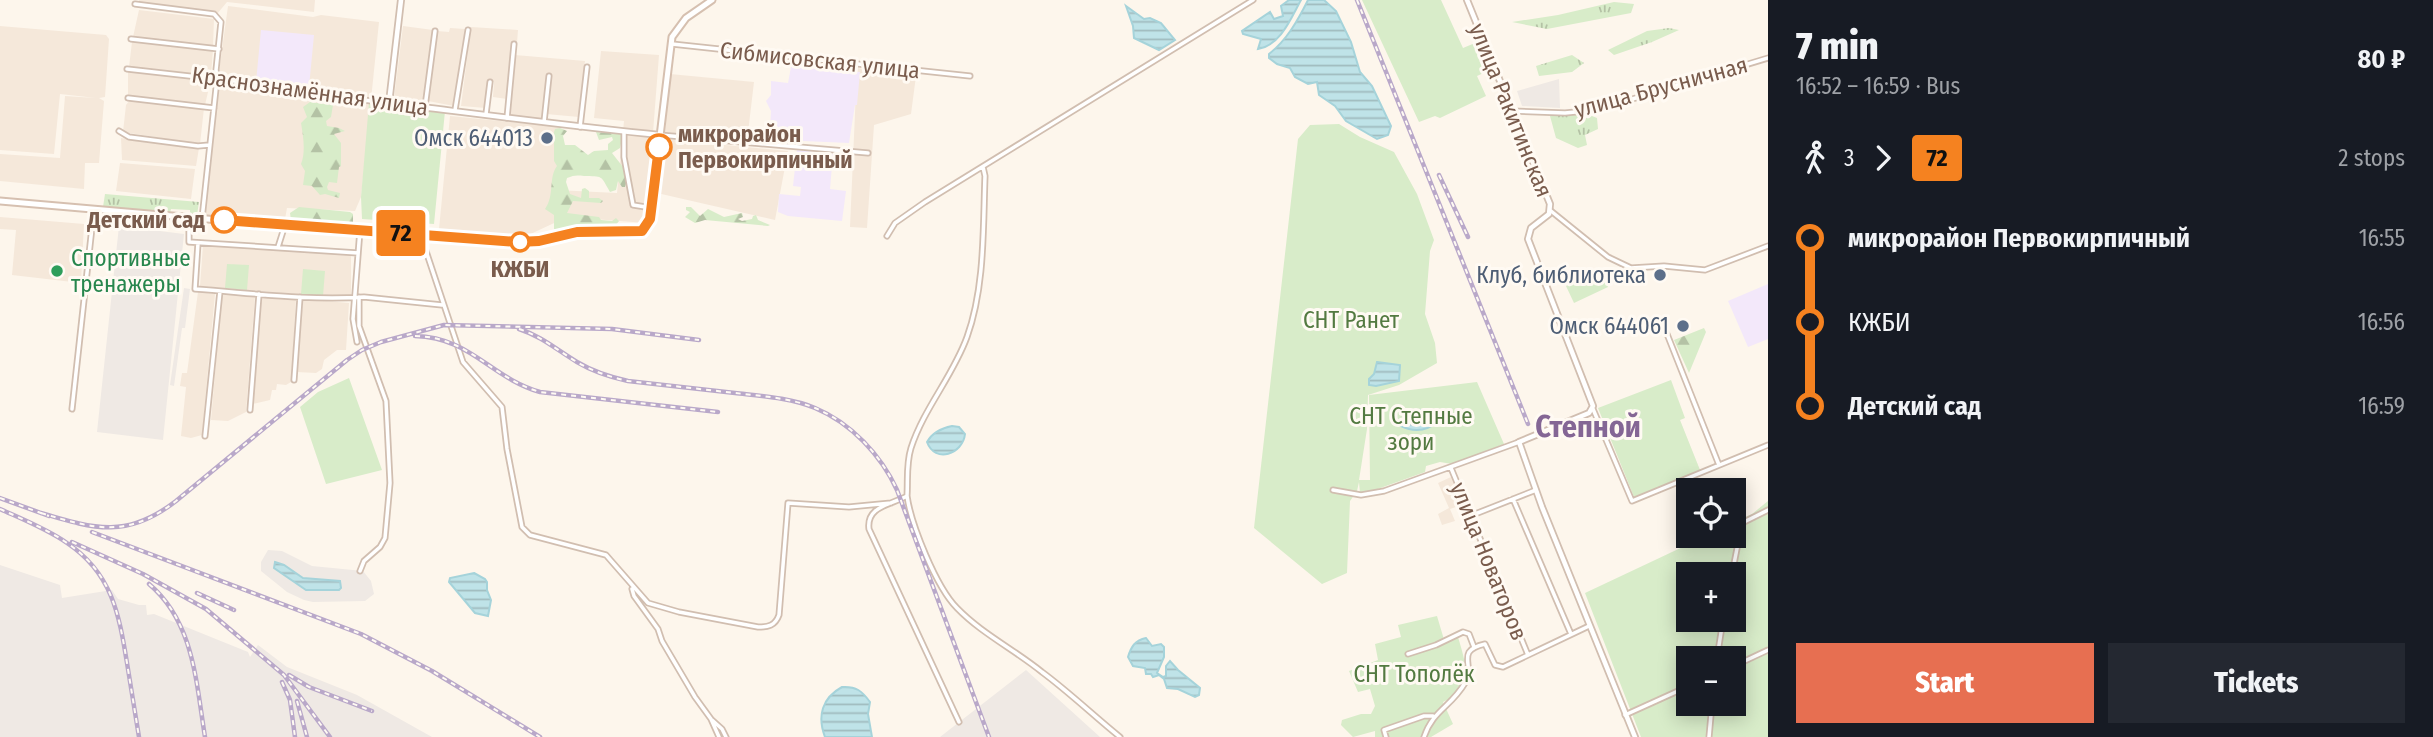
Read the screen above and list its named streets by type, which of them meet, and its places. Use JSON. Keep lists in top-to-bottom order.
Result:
{
  "streets": {
    "street": [
      "Сибмисовская улица",
      "улица Брусничная",
      "Краснознамённая улица",
      "улица Ракитинская",
      "улица Новаторов"
    ]
  },
  "crossings": [
    ["улица Брусничная", "улица Ракитинская"]
  ],
  "districts": ["Степной"],
  "parks": ["СНТ Ранет", "СНТ Степные зори", "СНТ Тополёк"],
  "places": [
    "Омск 644013",
    "микрорайон Первокирпичный",
    "Детский сад",
    "КЖБИ",
    "Спортивные тренажеры",
    "Клуб, библиотека",
    "Омск 644061"
  ],
  "lines": ["bus line 72"],
  "page": {
    "on_map": "72",
    "heading": ["7 min", "16:52 – 16:59 · Bus", "80 ₽"],
    "legs": ["3", "72", "2 stops"],
    "list": [
      {
        "name": "микрорайон Первокирпичный",
        "value": "16:55"
      },
      {
        "name": "КЖБИ",
        "value": "16:56"
      },
      {
        "name": "Детский сад",
        "value": "16:59"
      }
    ],
    "map_buttons": ["+", "−"],
    "buttons": ["Start", "Tickets"]
  }
}
